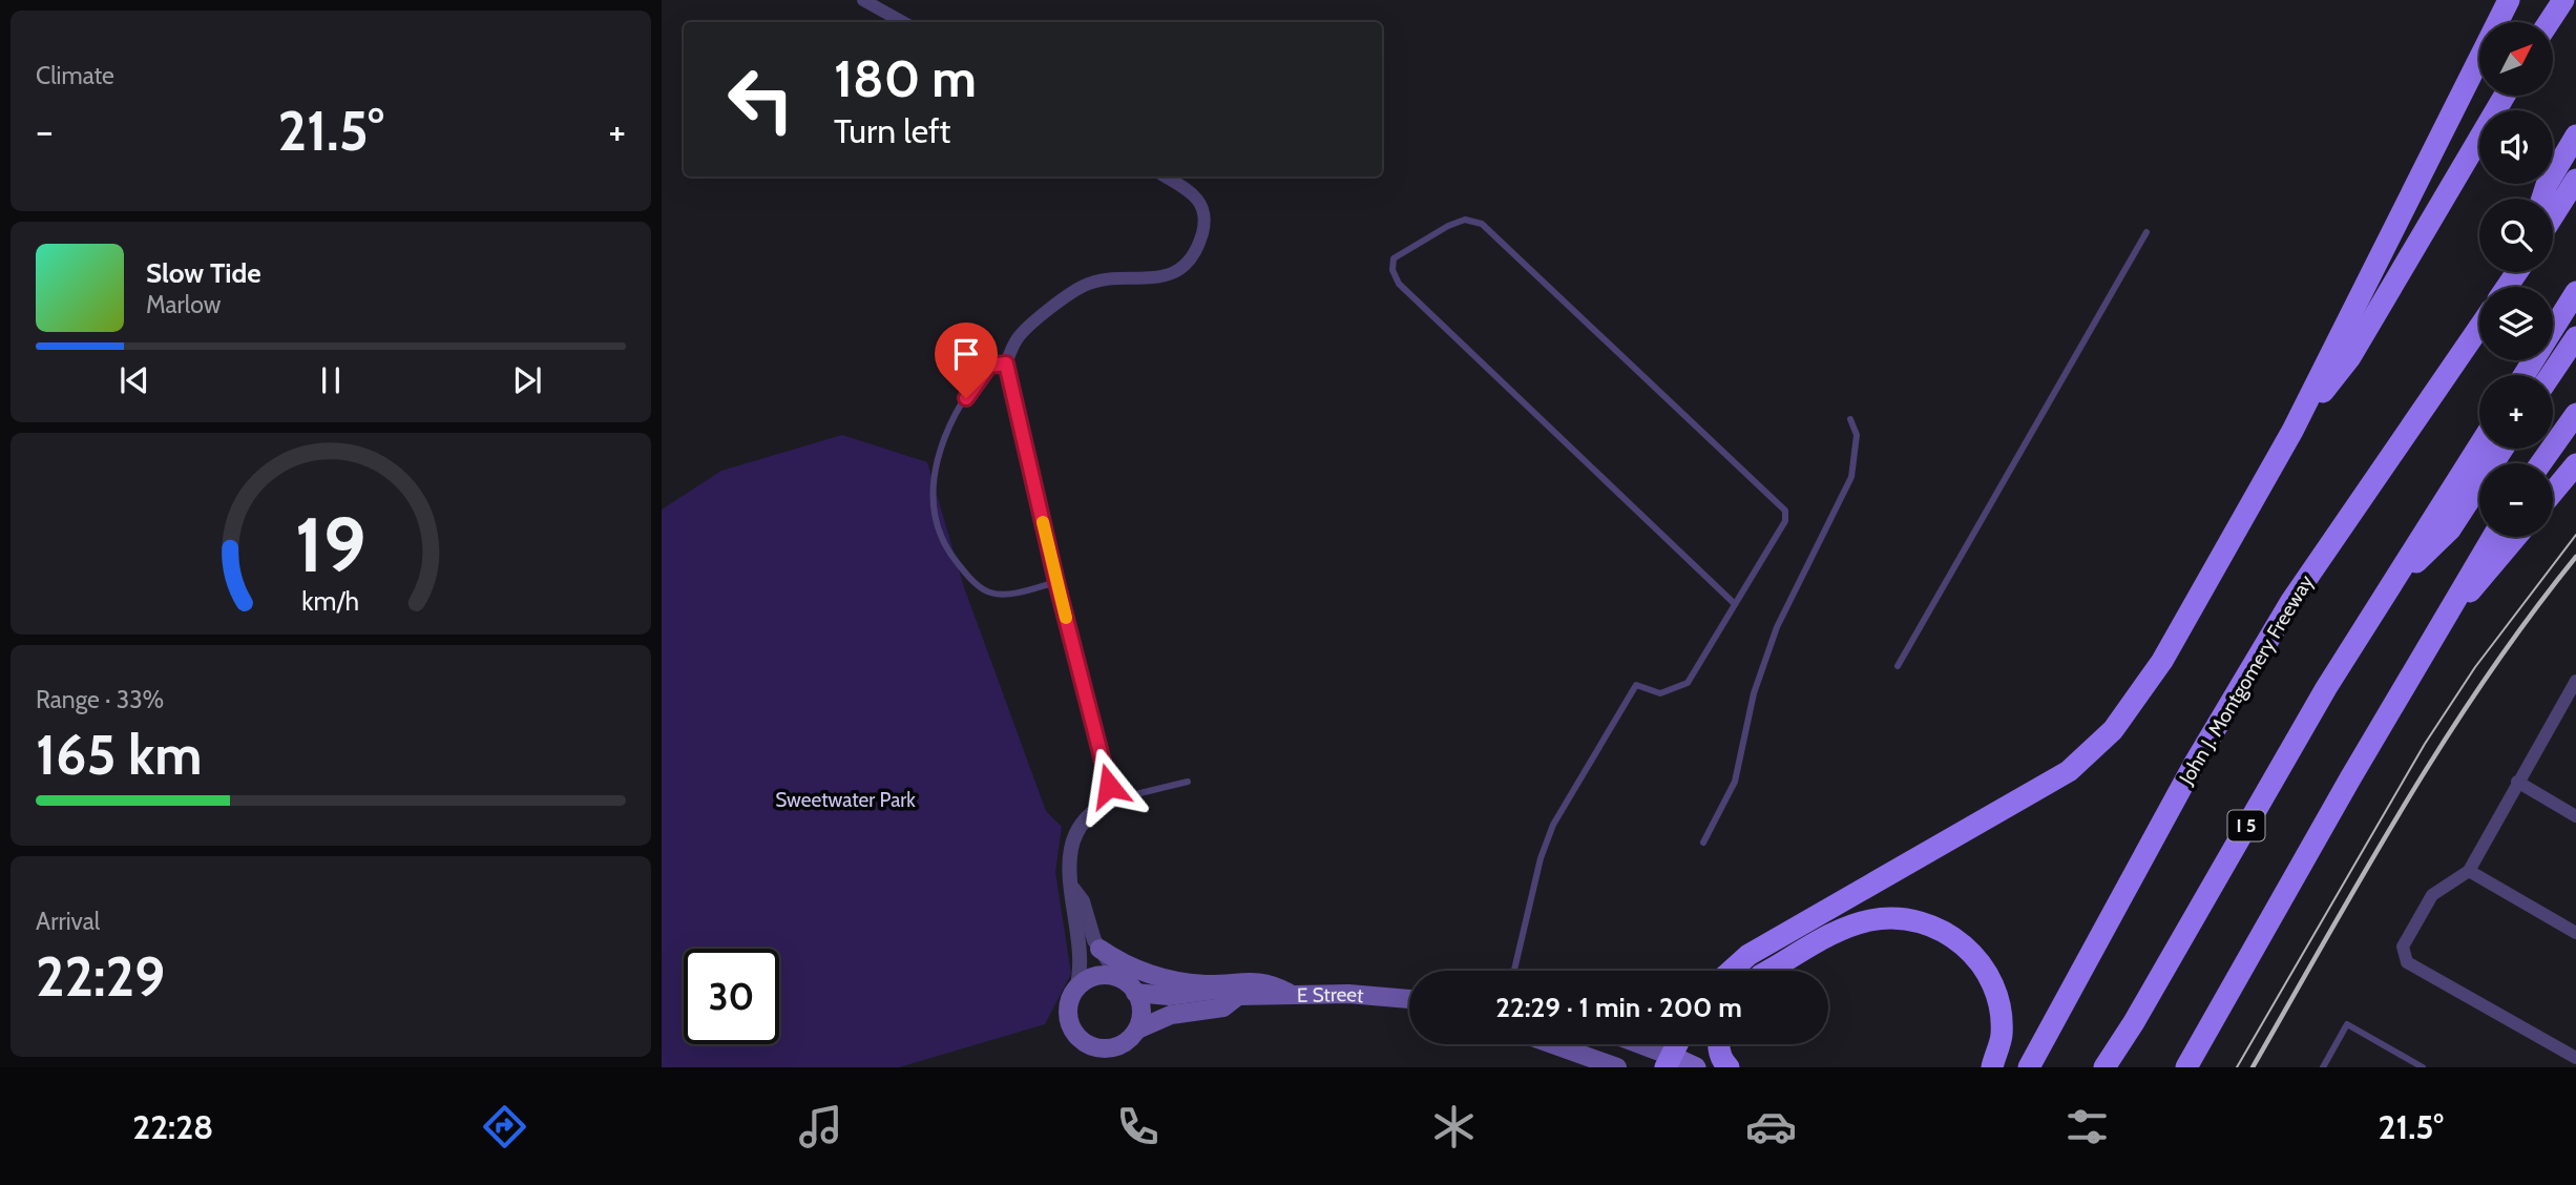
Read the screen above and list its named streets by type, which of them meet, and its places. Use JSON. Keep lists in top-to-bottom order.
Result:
{
  "streets": {
    "highway": ["John J. Montgomery Freeway", "I 5"],
    "main road": ["E Street"]
  },
  "parks": ["Sweetwater Park"],
  "north": "top right",
  "page": {
    "tile": [
      "Climate",
      ["Range · 33%", "165 km"],
      ["Arrival", "22:29"]
    ],
    "map_buttons": ["+", "−"],
    "turn": ["180 m", "Turn left"],
    "heat": ["−", "21.5°", "+"],
    "song": ["Slow Tide", "Marlow"],
    "limit": "30",
    "trip": "22:29 · 1 min · 200 m",
    "tabs": ["22:28", "21.5°"],
    "gauge": ["19", "km/h"]
  }
}
